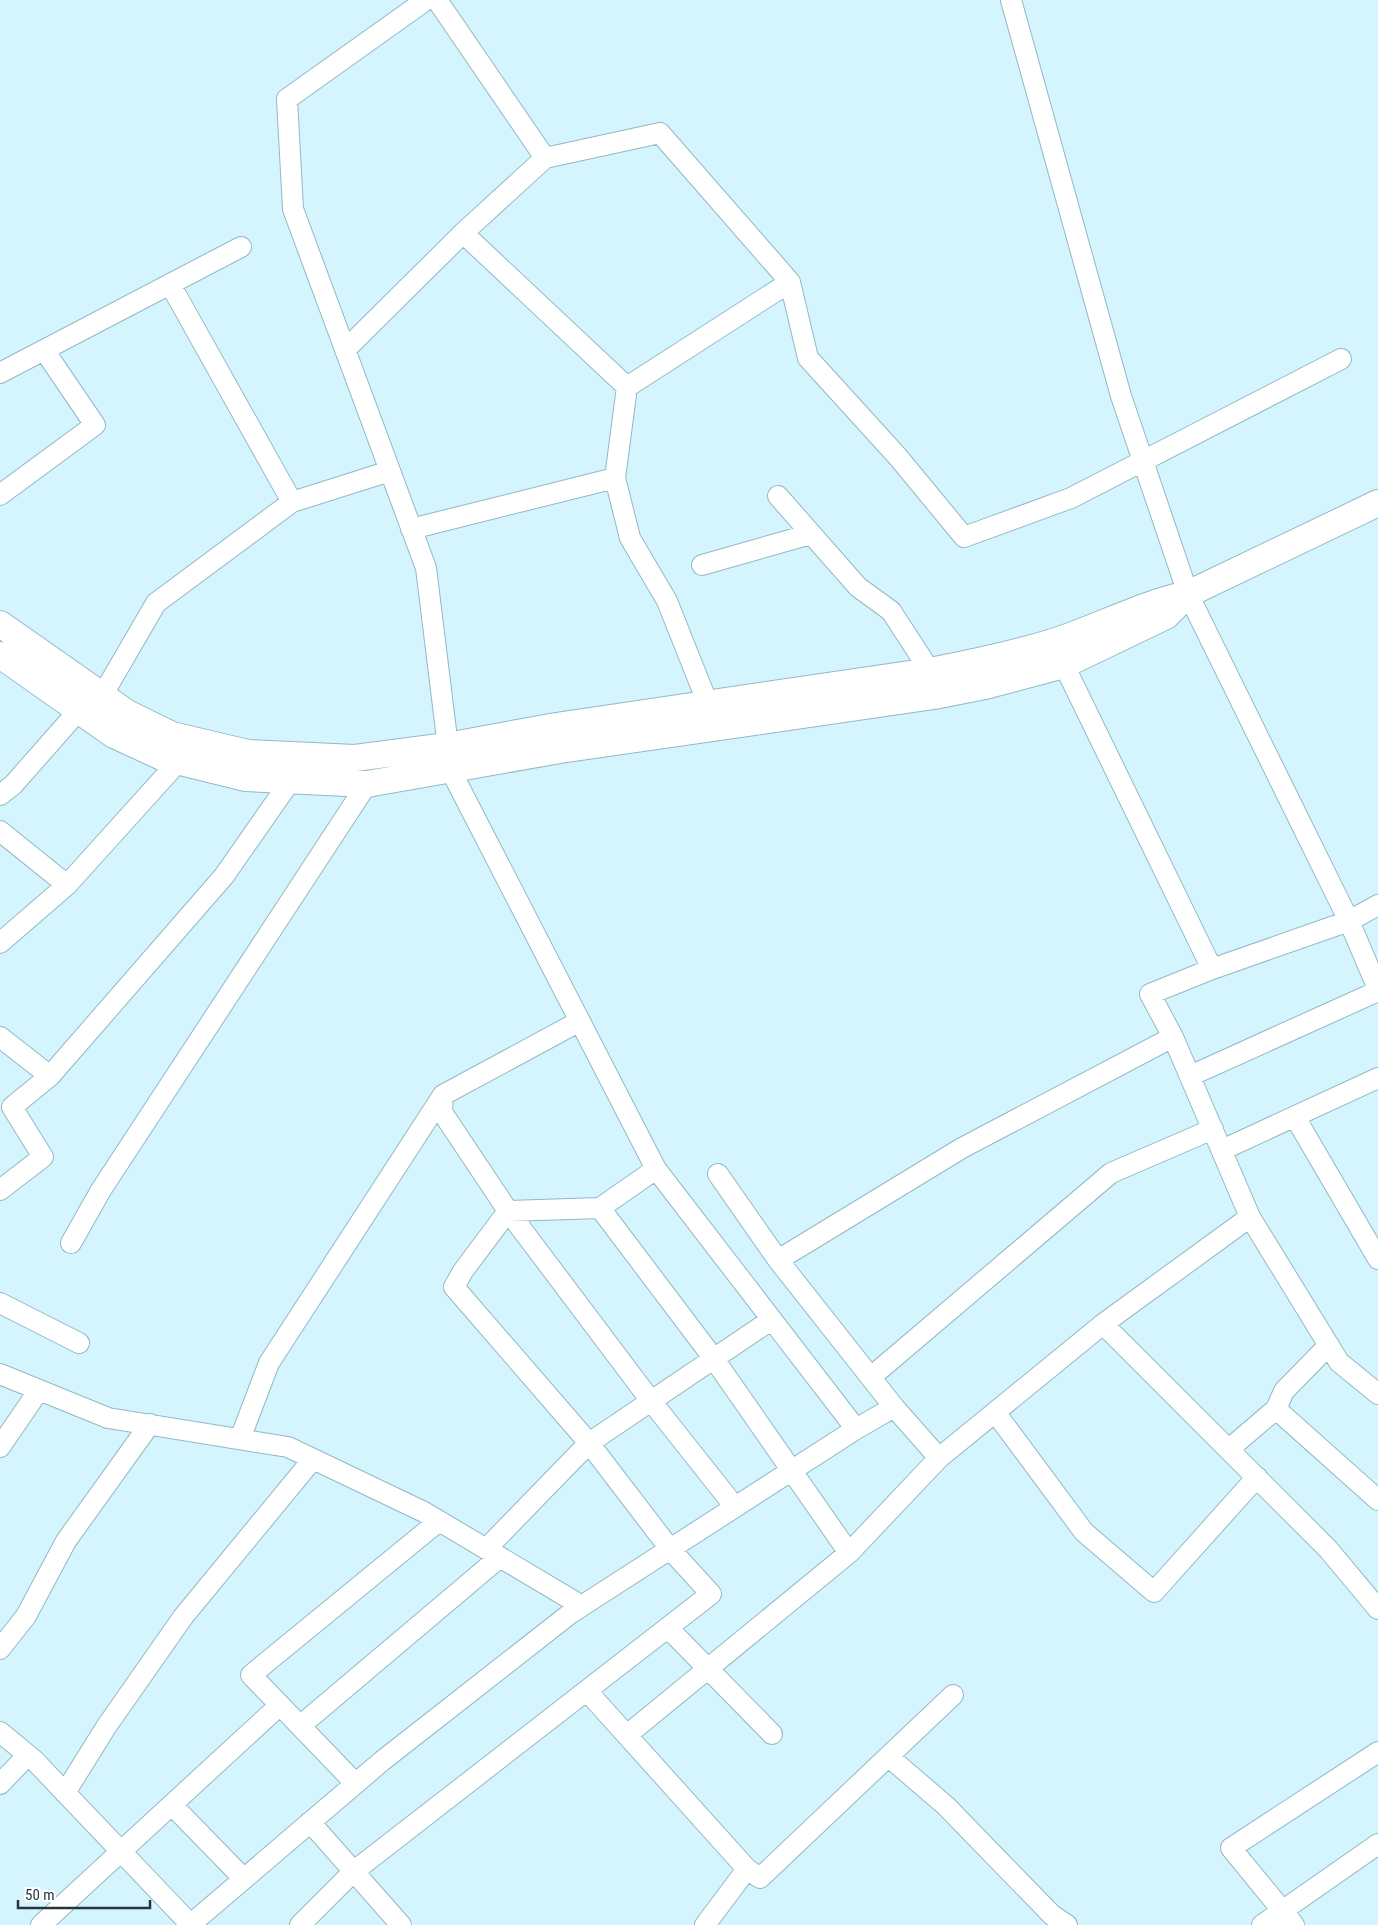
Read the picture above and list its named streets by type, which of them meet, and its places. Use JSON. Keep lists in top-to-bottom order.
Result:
{
  "scale_bar": "50 m"
}
